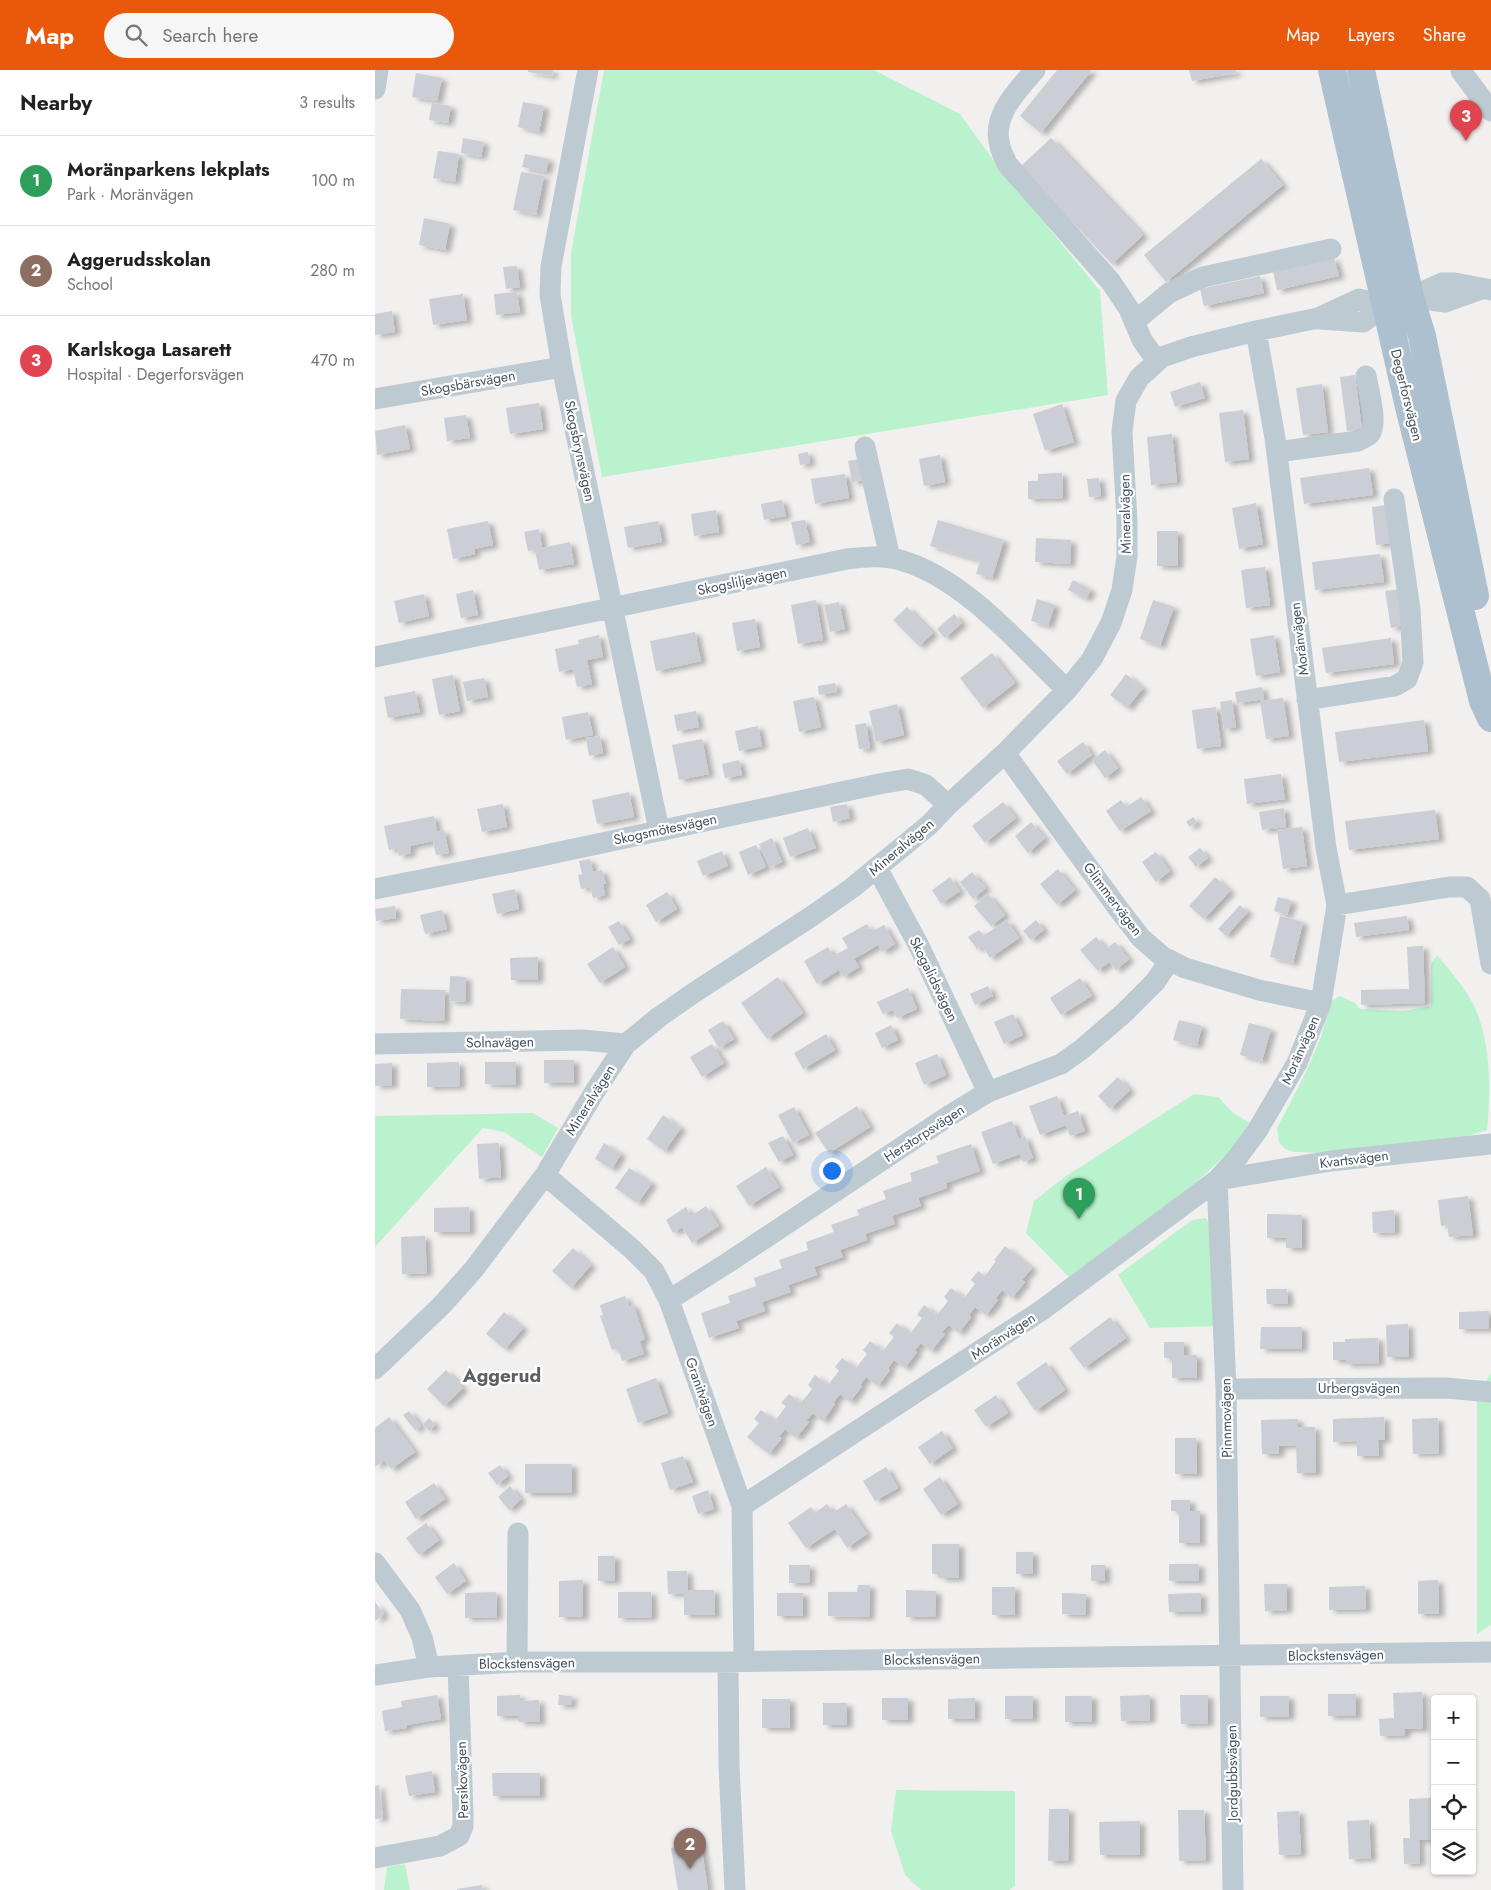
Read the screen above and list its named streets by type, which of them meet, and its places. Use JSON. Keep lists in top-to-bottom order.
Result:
{
  "streets": {
    "main road": ["Degerforsvägen"],
    "street": [
      "Skogsbärsvägen",
      "Skogsbrynsvägen",
      "Mineralvägen",
      "Skogsliljevägen",
      "Moränvägen",
      "Skogsmötesvägen",
      "Glimmervägen",
      "Skogalidsvägen",
      "Solnavägen",
      "Herstorpsvägen",
      "Kvartsvägen",
      "Urbergsvägen",
      "Granitvägen",
      "Pinnmovägen",
      "Blockstensvägen",
      "Jordgubbsvägen",
      "Persikovägen"
    ]
  },
  "crossings": [
    ["Skogsbärsvägen", "Skogsbrynsvägen"],
    ["Degerforsvägen", "Mineralvägen"],
    ["Skogsbrynsvägen", "Skogsliljevägen"],
    ["Skogsbrynsvägen", "Skogsmötesvägen"],
    ["Mineralvägen", "Skogsliljevägen"],
    ["Mineralvägen", "Moränvägen"],
    ["Mineralvägen", "Skogsmötesvägen"],
    ["Mineralvägen", "Glimmervägen"],
    ["Mineralvägen", "Skogalidsvägen"],
    ["Mineralvägen", "Solnavägen"],
    ["Mineralvägen", "Granitvägen"],
    ["Moränvägen", "Glimmervägen"],
    ["Moränvägen", "Kvartsvägen"],
    ["Moränvägen", "Granitvägen"],
    ["Moränvägen", "Pinnmovägen"],
    ["Glimmervägen", "Herstorpsvägen"],
    ["Skogalidsvägen", "Herstorpsvägen"],
    ["Herstorpsvägen", "Granitvägen"],
    ["Kvartsvägen", "Pinnmovägen"],
    ["Urbergsvägen", "Pinnmovägen"],
    ["Granitvägen", "Blockstensvägen"],
    ["Pinnmovägen", "Blockstensvägen"],
    ["Pinnmovägen", "Jordgubbsvägen"],
    ["Blockstensvägen", "Jordgubbsvägen"],
    ["Blockstensvägen", "Persikovägen"]
  ],
  "districts": ["Aggerud"],
  "page": {
    "header": "Map",
    "search": "Search here",
    "nav": ["Map", "Layers", "Share"],
    "heading": ["Nearby", "3 results"],
    "pins": ["3", "1", "2"],
    "list": [
      {
        "mark": "1",
        "name": "Moränparkens lekplats",
        "note": "Park · Moränvägen",
        "value": "100 m"
      },
      {
        "mark": "2",
        "name": "Aggerudsskolan",
        "note": "School",
        "value": "280 m"
      },
      {
        "mark": "3",
        "name": "Karlskoga Lasarett",
        "note": "Hospital · Degerforsvägen",
        "value": "470 m"
      }
    ],
    "map_buttons": ["+", "−"]
  }
}
